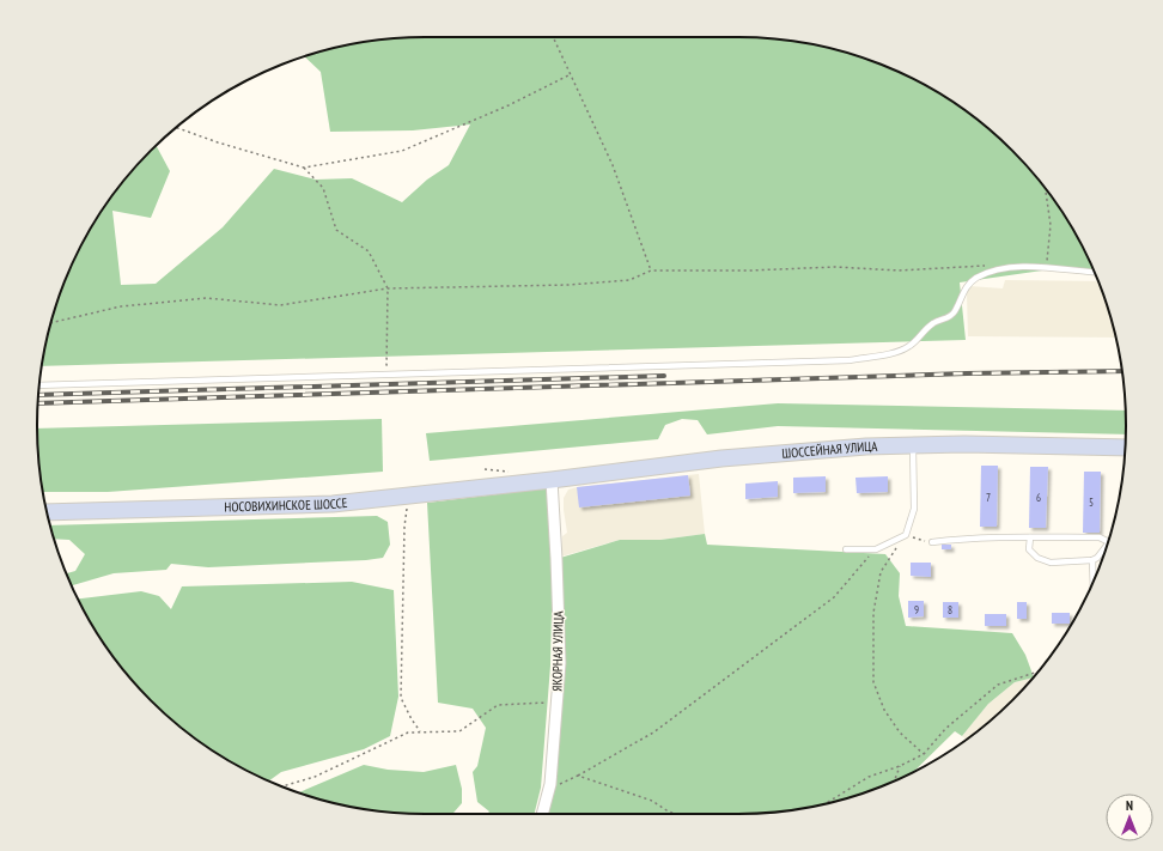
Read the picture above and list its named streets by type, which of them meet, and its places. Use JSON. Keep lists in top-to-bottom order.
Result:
{
  "streets": {
    "main road": ["ШОССЕЙНАЯ УЛИЦА", "НОСОВИХИНСКОЕ ШОССЕ"],
    "street": ["ЯКОРНАЯ УЛИЦА"]
  },
  "crossings": [
    ["ШОССЕЙНАЯ УЛИЦА", "НОСОВИХИНСКОЕ ШОССЕ"],
    ["ШОССЕЙНАЯ УЛИЦА", "ЯКОРНАЯ УЛИЦА"]
  ],
  "house_numbers": [
    "7",
    "6",
    "5",
    "9",
    "8"
  ],
  "north": "top"
}
